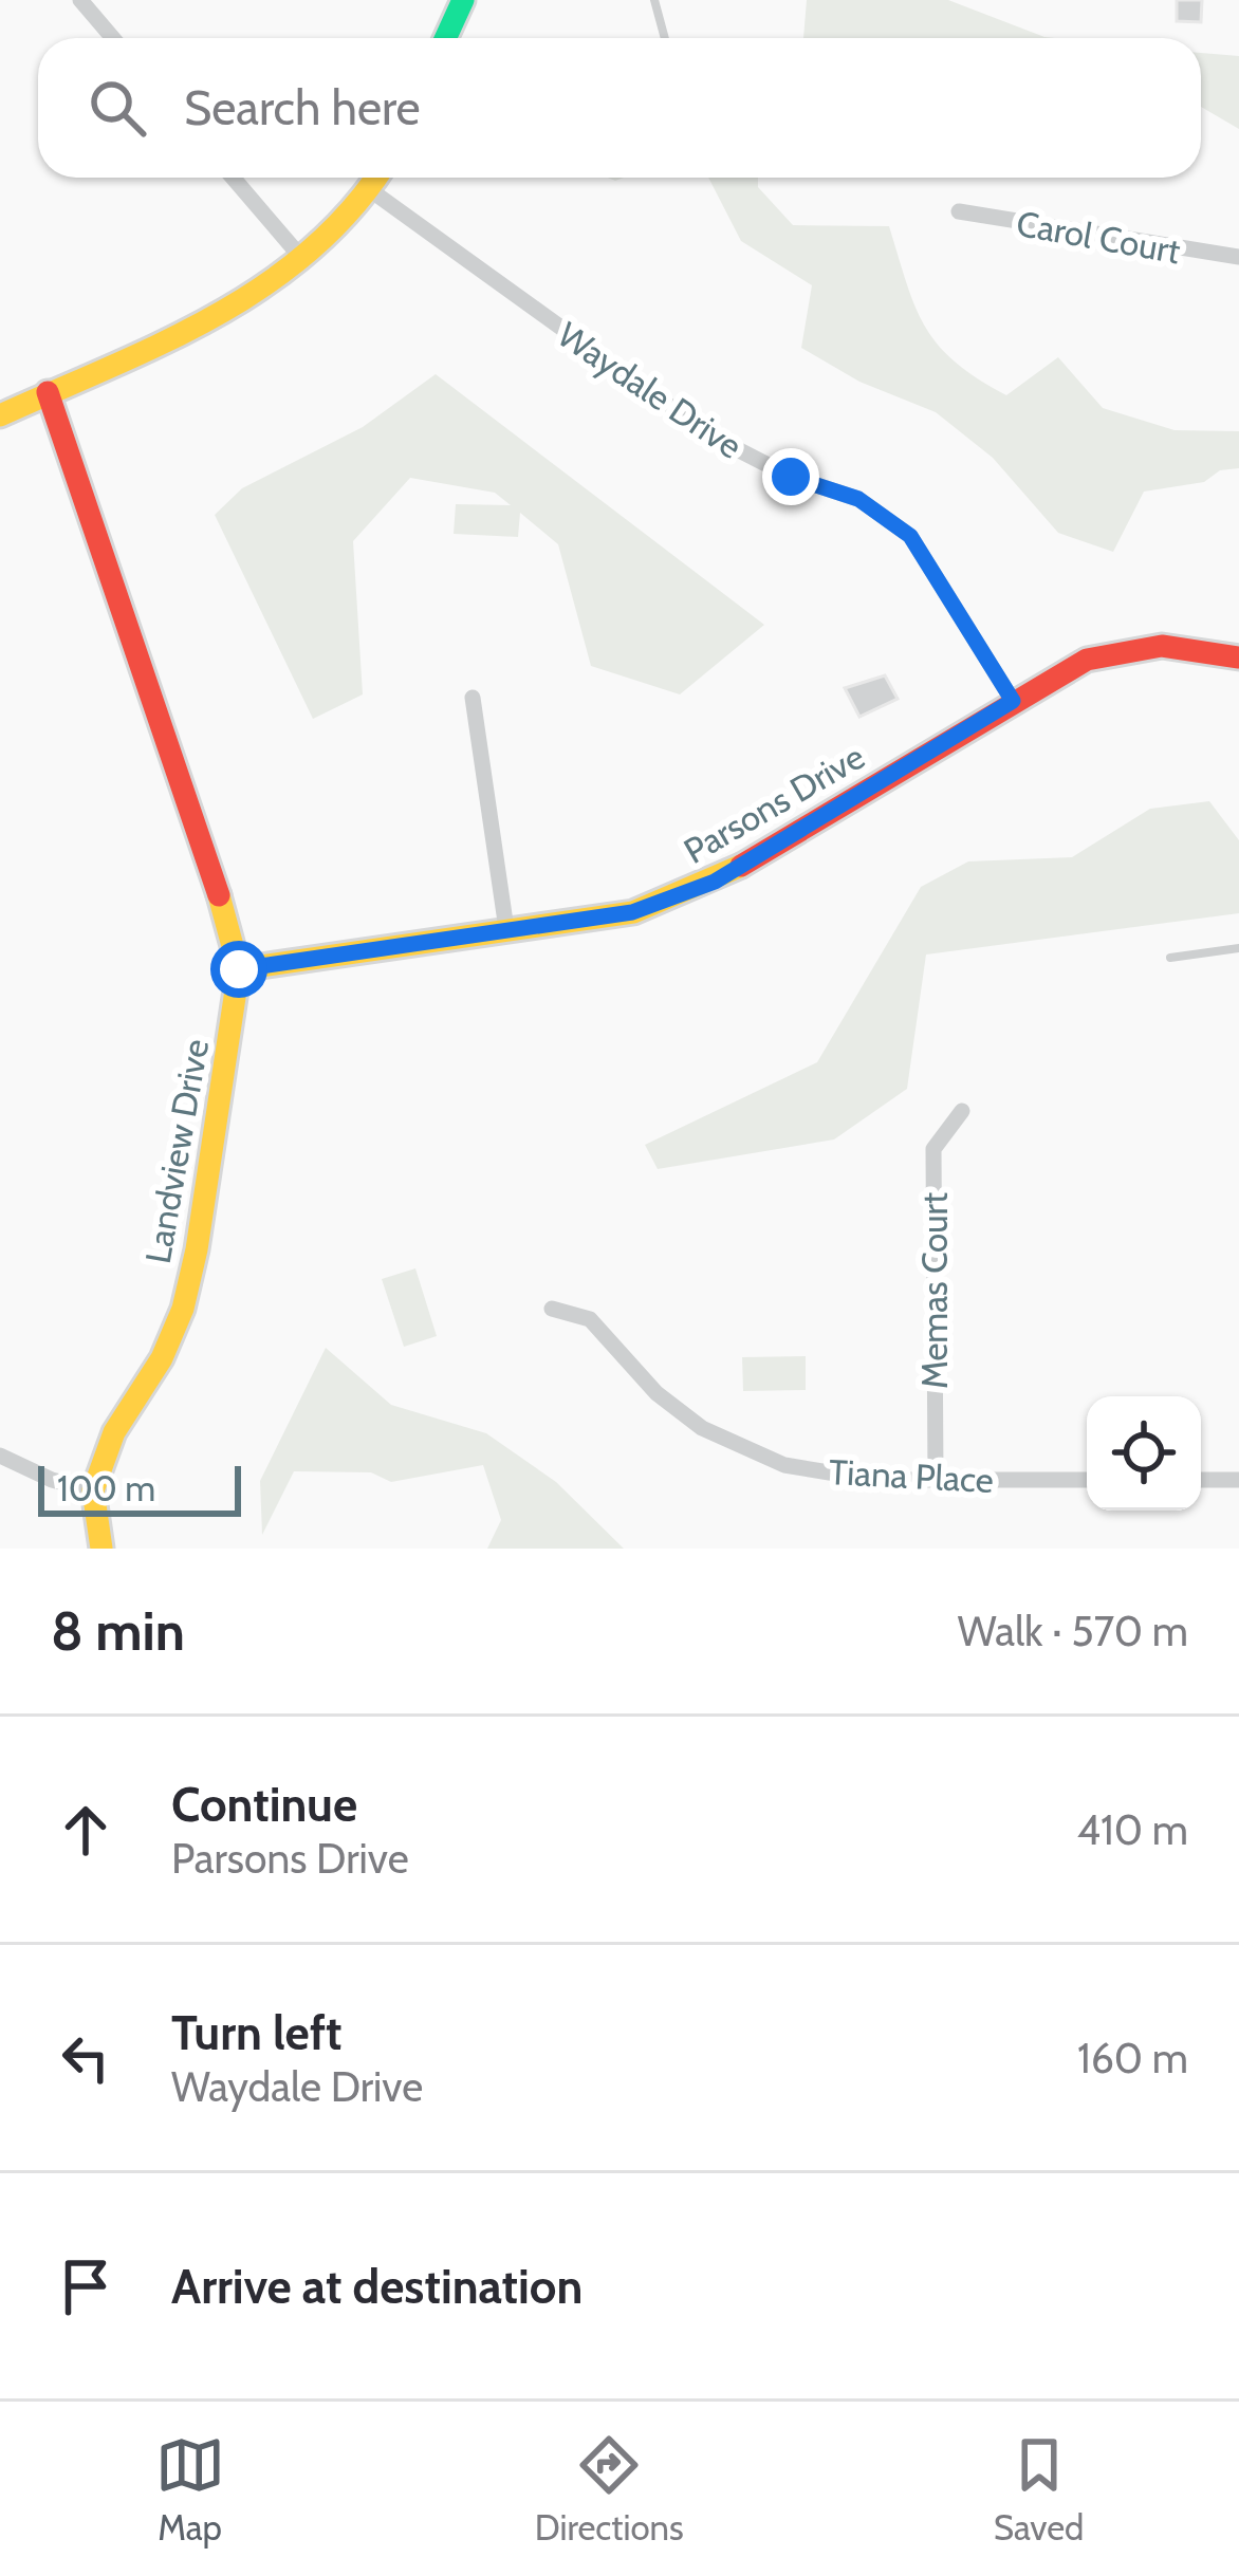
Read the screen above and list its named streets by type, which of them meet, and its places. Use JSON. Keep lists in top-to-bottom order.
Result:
{
  "streets": {
    "street": [
      "Carol Court",
      "Waydale Drive",
      "Parsons Drive",
      "Landview Drive",
      "Memas Court",
      "Tiana Place"
    ]
  },
  "crossings": [
    ["Waydale Drive", "Parsons Drive"],
    ["Parsons Drive", "Landview Drive"],
    ["Memas Court", "Tiana Place"]
  ],
  "scale_bar": "100 m",
  "page": {
    "search": "Search here",
    "scale": "100 m",
    "heading": ["8 min", "Walk · 570 m"],
    "list": [
      ["Continue", "Parsons Drive", "410 m"],
      ["Turn left", "Waydale Drive", "160 m"],
      "Arrive at destination"
    ],
    "nav": ["Map", "Directions", "Saved"]
  }
}
